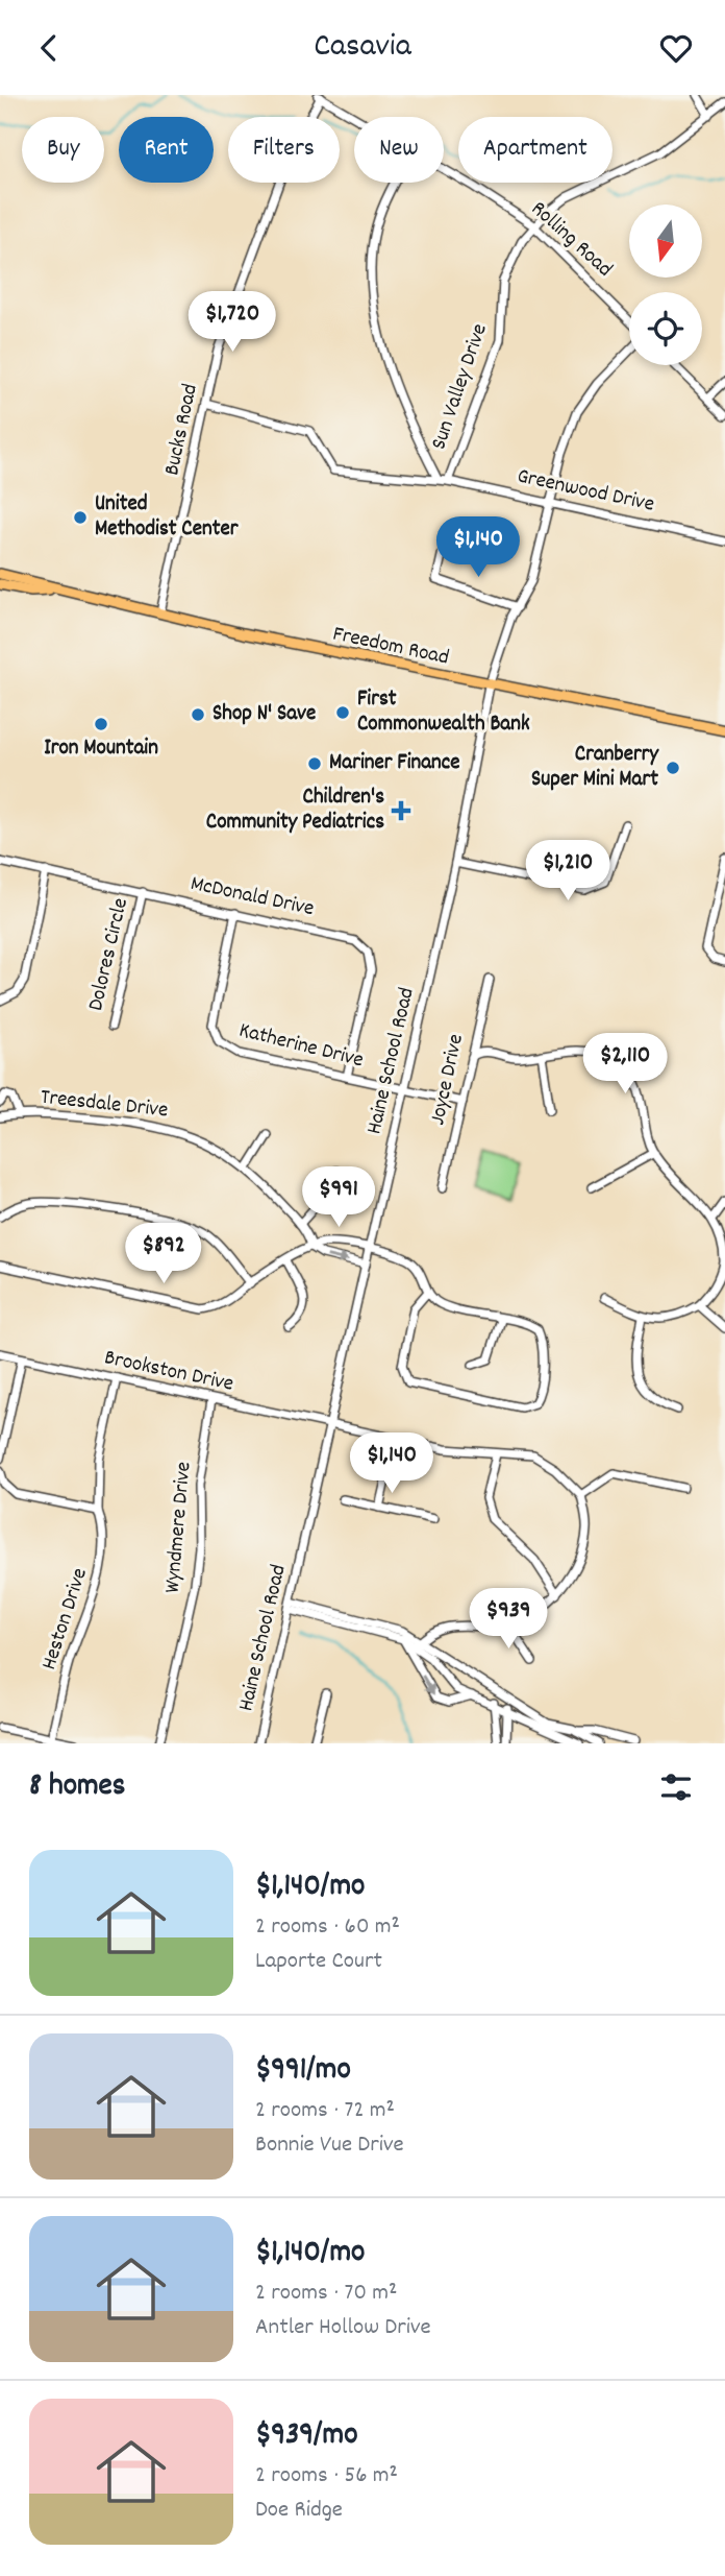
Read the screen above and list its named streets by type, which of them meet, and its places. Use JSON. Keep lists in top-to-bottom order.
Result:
{
  "streets": {
    "main road": ["Freedom Road"],
    "street": [
      "Rolling Road",
      "Sun Valley Drive",
      "Bucks Road",
      "Greenwood Drive",
      "McDonald Drive",
      "Dolores Circle",
      "Katherine Drive",
      "Haine School Road",
      "Joyce Drive",
      "Treesdale Drive",
      "Brookston Drive",
      "Wyndmere Drive",
      "Heston Drive"
    ]
  },
  "crossings": [
    ["Rolling Road", "Sun Valley Drive"],
    ["Rolling Road", "Bucks Road"],
    ["Sun Valley Drive", "Greenwood Drive"],
    ["Bucks Road", "Greenwood Drive"],
    ["Bucks Road", "Freedom Road"],
    ["Greenwood Drive", "Haine School Road"],
    ["Freedom Road", "Haine School Road"],
    ["McDonald Drive", "Dolores Circle"],
    ["McDonald Drive", "Katherine Drive"],
    ["Katherine Drive", "Haine School Road"],
    ["Katherine Drive", "Joyce Drive"],
    ["Haine School Road", "Brookston Drive"],
    ["Brookston Drive", "Wyndmere Drive"],
    ["Brookston Drive", "Heston Drive"]
  ],
  "places": {
    "other": [
      "United Methodist Center",
      "First Commonwealth Bank",
      "Shop N' Save",
      "Iron Mountain",
      "Mariner Finance",
      "Cranberry Super Mini Mart"
    ],
    "health": ["Children's Community Pediatrics"]
  },
  "north": "bottom",
  "page": {
    "header": "Casavia",
    "chip": [
      "Buy",
      "Rent",
      "Filters",
      "New",
      "Apartment"
    ],
    "price": [
      "$1,720",
      "$1,140",
      "$1,210",
      "$2,110",
      "$991",
      "$892",
      "$1,140",
      "$939"
    ],
    "heading": "8 homes",
    "list": [
      {
        "name": "$1,140/mo",
        "note": "2 rooms · 60 m² · Laporte Court"
      },
      {
        "name": "$991/mo",
        "note": "2 rooms · 72 m² · Bonnie Vue Drive"
      },
      {
        "name": "$1,140/mo",
        "note": "2 rooms · 70 m² · Antler Hollow Drive"
      },
      {
        "name": "$939/mo",
        "note": "2 rooms · 56 m² · Doe Ridge"
      }
    ]
  }
}
